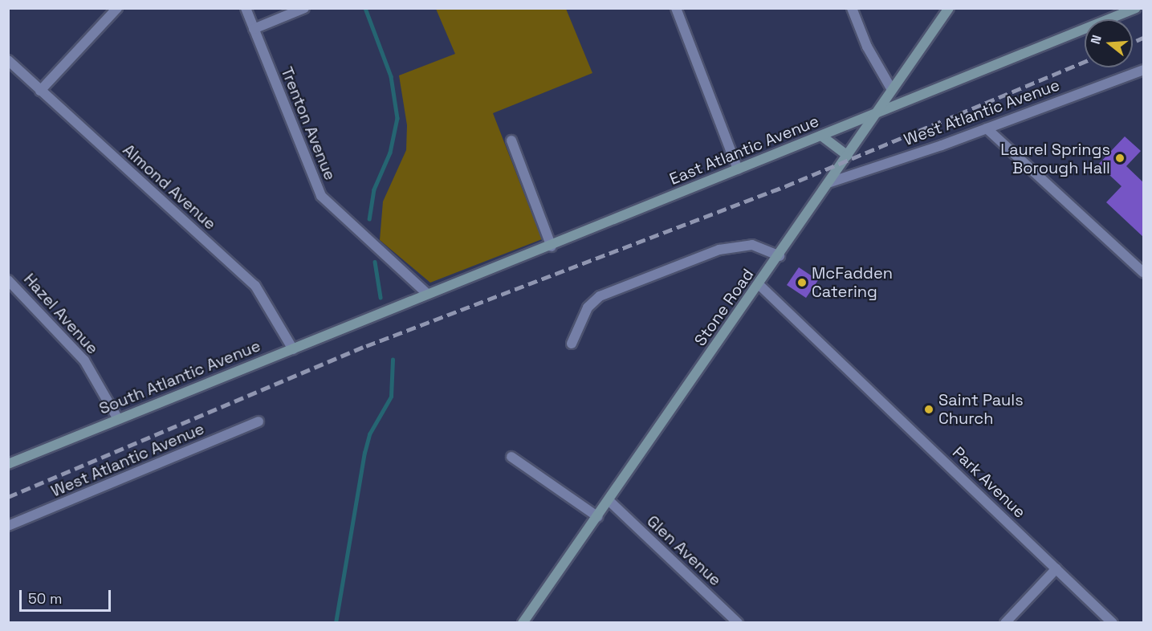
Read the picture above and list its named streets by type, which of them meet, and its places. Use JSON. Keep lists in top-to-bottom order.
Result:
{
  "streets": {
    "street": [
      "West Atlantic Avenue",
      "Trenton Avenue",
      "East Atlantic Avenue",
      "Almond Avenue",
      "Stone Road",
      "Hazel Avenue",
      "South Atlantic Avenue",
      "Park Avenue",
      "Glen Avenue"
    ]
  },
  "crossings": [
    ["West Atlantic Avenue", "Stone Road"],
    ["Trenton Avenue", "East Atlantic Avenue"],
    ["East Atlantic Avenue", "Stone Road"],
    ["East Atlantic Avenue", "South Atlantic Avenue"],
    ["Almond Avenue", "South Atlantic Avenue"],
    ["Stone Road", "Park Avenue"],
    ["Stone Road", "Glen Avenue"],
    ["Hazel Avenue", "South Atlantic Avenue"]
  ],
  "places": ["Laurel Springs Borough Hall", "McFadden Catering", "Saint Pauls Church"],
  "scale_bar": "50 m",
  "north": "left"
}
